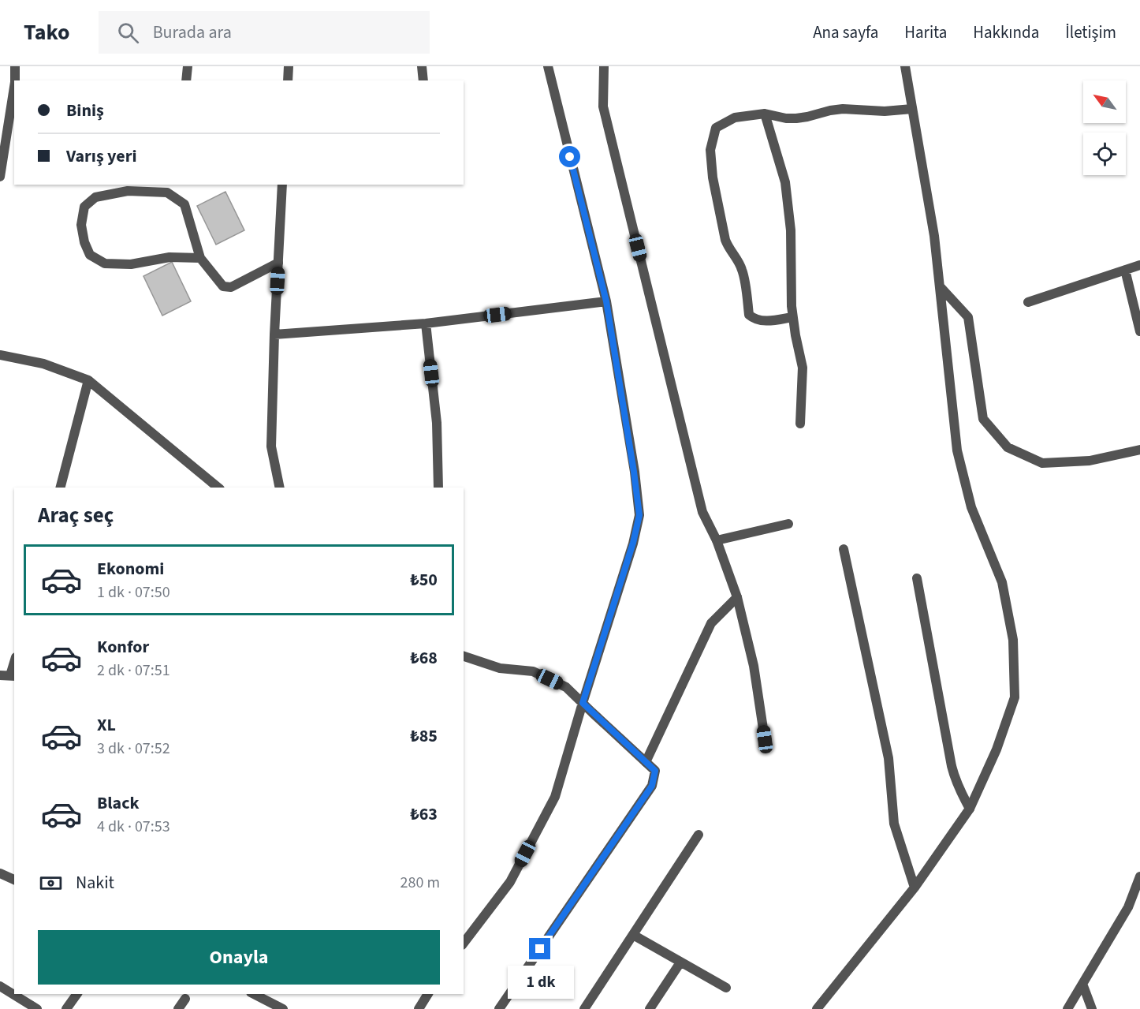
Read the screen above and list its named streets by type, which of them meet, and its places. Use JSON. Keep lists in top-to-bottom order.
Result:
{
  "north": "top left",
  "page": {
    "header": "Tako",
    "search": "Burada ara",
    "nav": [
      "Ana sayfa",
      "Harita",
      "Hakkında",
      "İletişim"
    ],
    "banner": ["Biniş", "Varış yeri"],
    "heading": "Araç seç",
    "list": [
      {
        "name": "Ekonomi",
        "note": "1 dk · 07:50",
        "value": "₺50"
      },
      {
        "name": "Konfor",
        "note": "2 dk · 07:51",
        "value": "₺68"
      },
      {
        "name": "XL",
        "note": "3 dk · 07:52",
        "value": "₺85"
      },
      {
        "name": "Black",
        "note": "4 dk · 07:53",
        "value": "₺63"
      }
    ],
    "pay": ["Nakit", "280 m"],
    "buttons": "Onayla",
    "bubble": "1 dk"
  }
}
